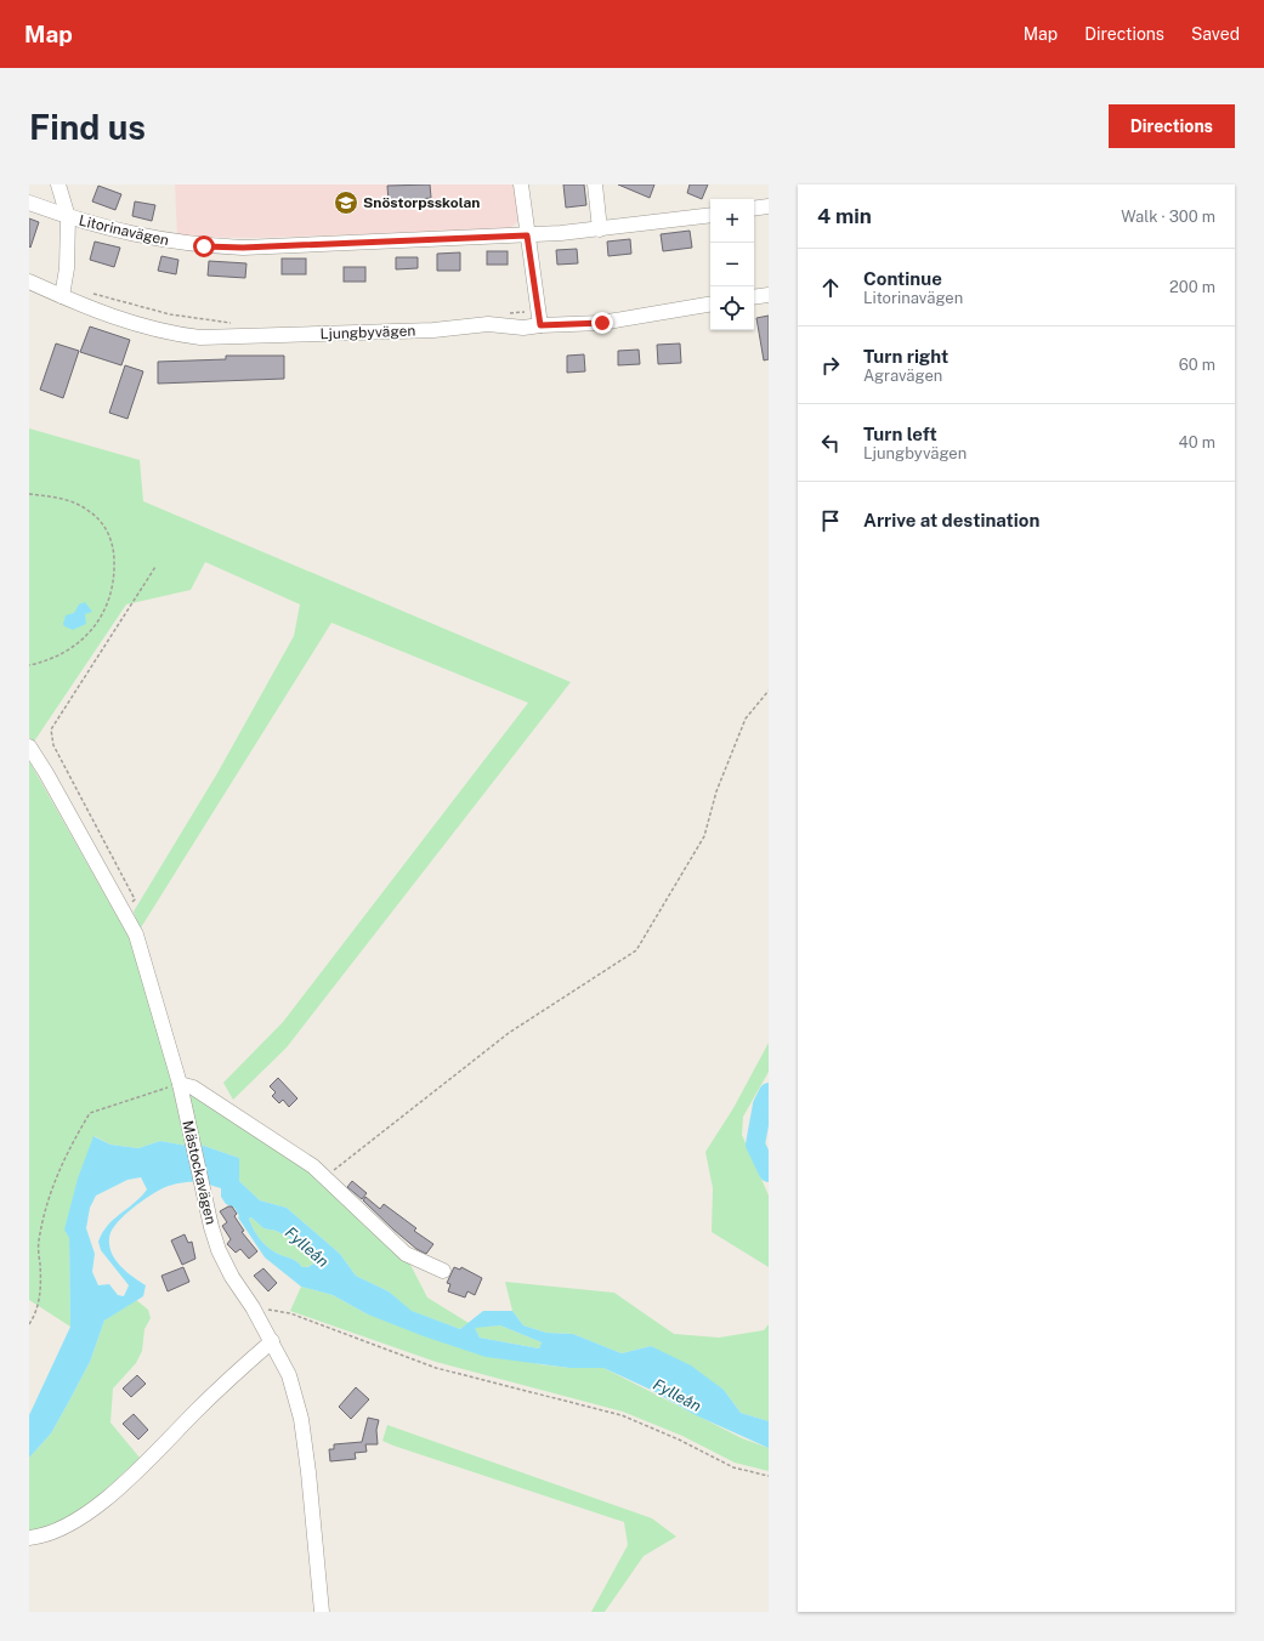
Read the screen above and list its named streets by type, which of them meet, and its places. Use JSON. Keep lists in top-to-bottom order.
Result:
{
  "streets": {
    "street": ["Litorinavägen", "Ljungbyvägen", "Mästockavägen"]
  },
  "water": ["Fylleån"],
  "places": {
    "school or university": ["Snöstorpsskolan"]
  },
  "page": {
    "header": "Map",
    "nav": ["Map", "Directions", "Saved"],
    "buttons": "Directions",
    "title": "Find us",
    "heading": ["4 min", "Walk · 300 m"],
    "map_buttons": ["+", "−"],
    "list": [
      ["Continue", "Litorinavägen", "200 m"],
      ["Turn right", "Agravägen", "60 m"],
      ["Turn left", "Ljungbyvägen", "40 m"],
      "Arrive at destination"
    ]
  }
}
